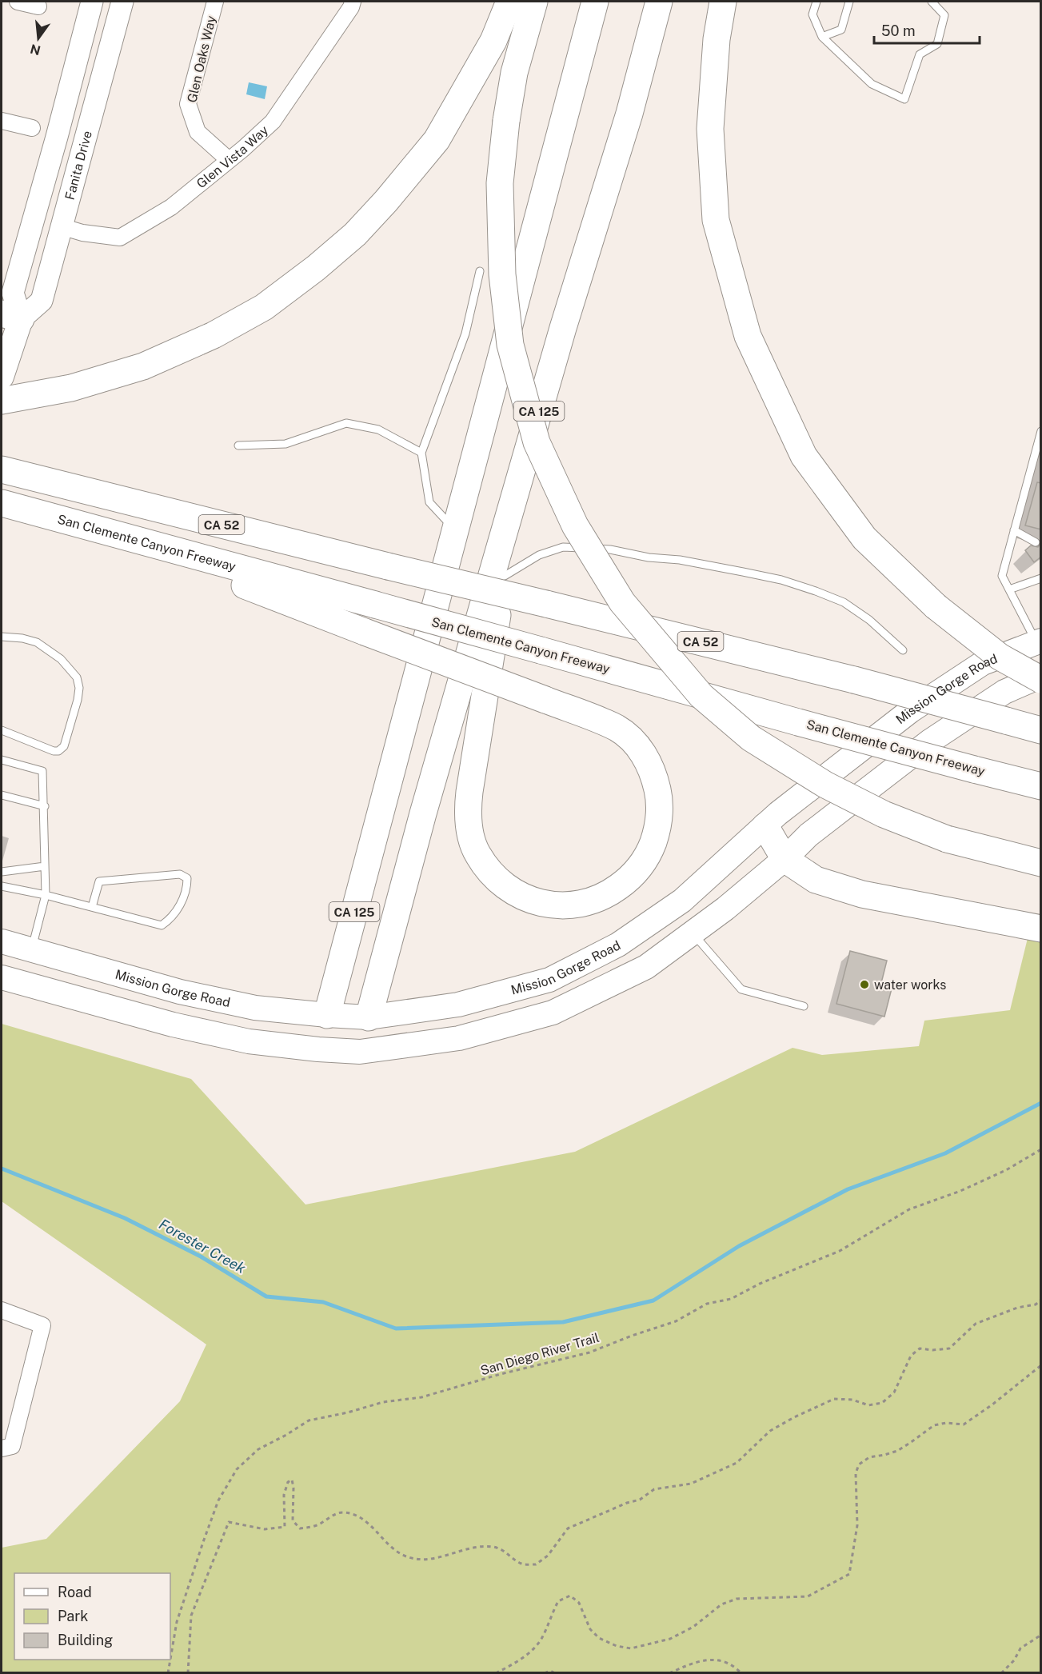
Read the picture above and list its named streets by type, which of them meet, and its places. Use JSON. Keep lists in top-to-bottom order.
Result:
{
  "streets": {
    "highway": ["CA 125", "CA 52", "San Clemente Canyon Freeway"],
    "main road": ["Fanita Drive", "Mission Gorge Road"],
    "street": ["Glen Oaks Way", "Glen Vista Way"],
    "path": ["San Diego River Trail"]
  },
  "crossings": [
    ["Glen Oaks Way", "Glen Vista Way"],
    ["Glen Vista Way", "Fanita Drive"],
    ["CA 125", "Mission Gorge Road"]
  ],
  "water": ["Forester Creek"],
  "places": ["water works"],
  "legend": ["Road", "Park", "Building"],
  "scale_bar": "50 m",
  "north": "bottom"
}
